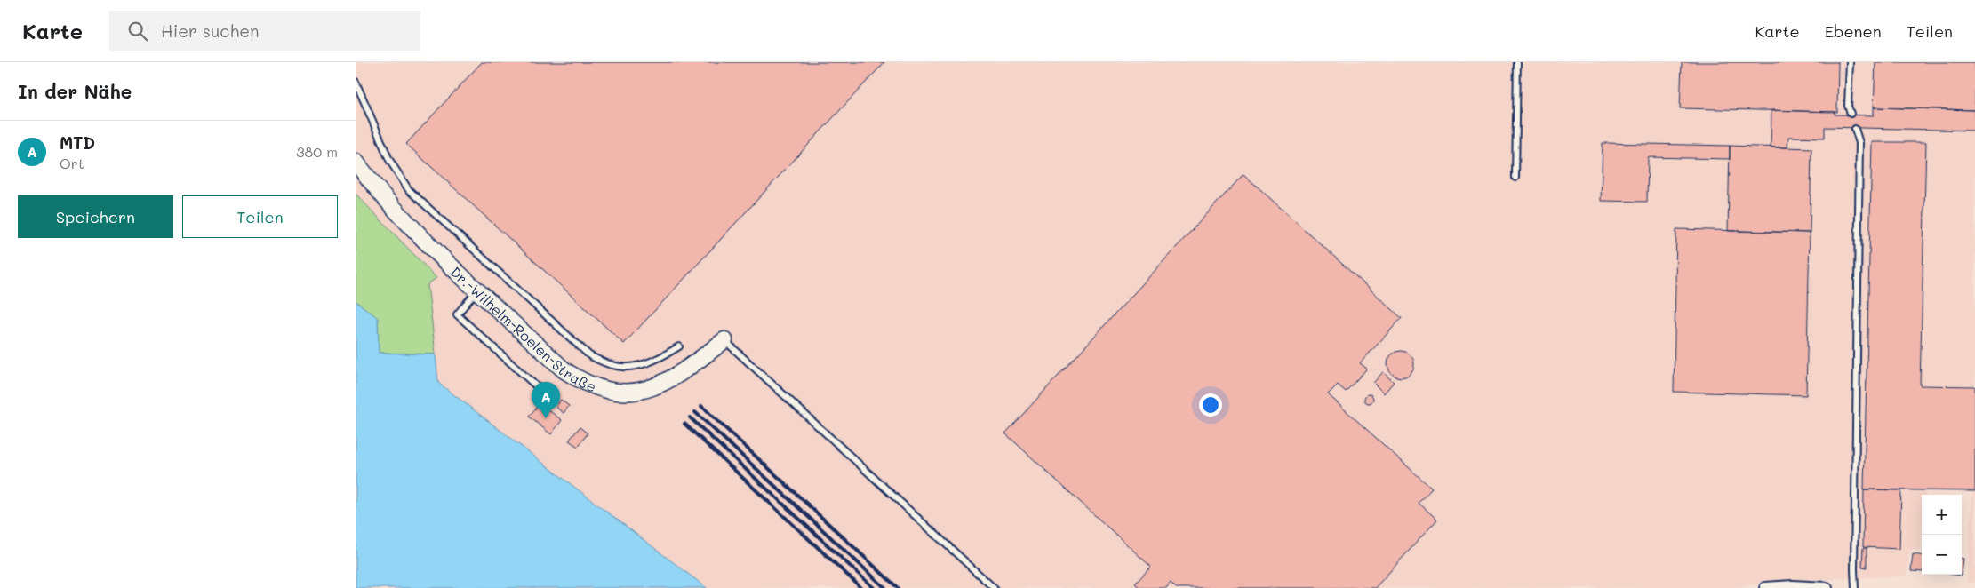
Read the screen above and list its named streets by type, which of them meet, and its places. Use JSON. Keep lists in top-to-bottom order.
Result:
{
  "streets": {
    "street": ["Dr.-Wilhelm-Roelen-Straße"]
  },
  "page": {
    "header": "Karte",
    "search": "Hier suchen",
    "nav": ["Karte", "Ebenen", "Teilen"],
    "heading": "In der Nähe",
    "list": [
      {
        "mark": "A",
        "name": "MTD",
        "note": "Ort",
        "value": "380 m"
      }
    ],
    "buttons": ["Speichern", "Teilen"],
    "pins": "A",
    "map_buttons": ["+", "−"]
  }
}
